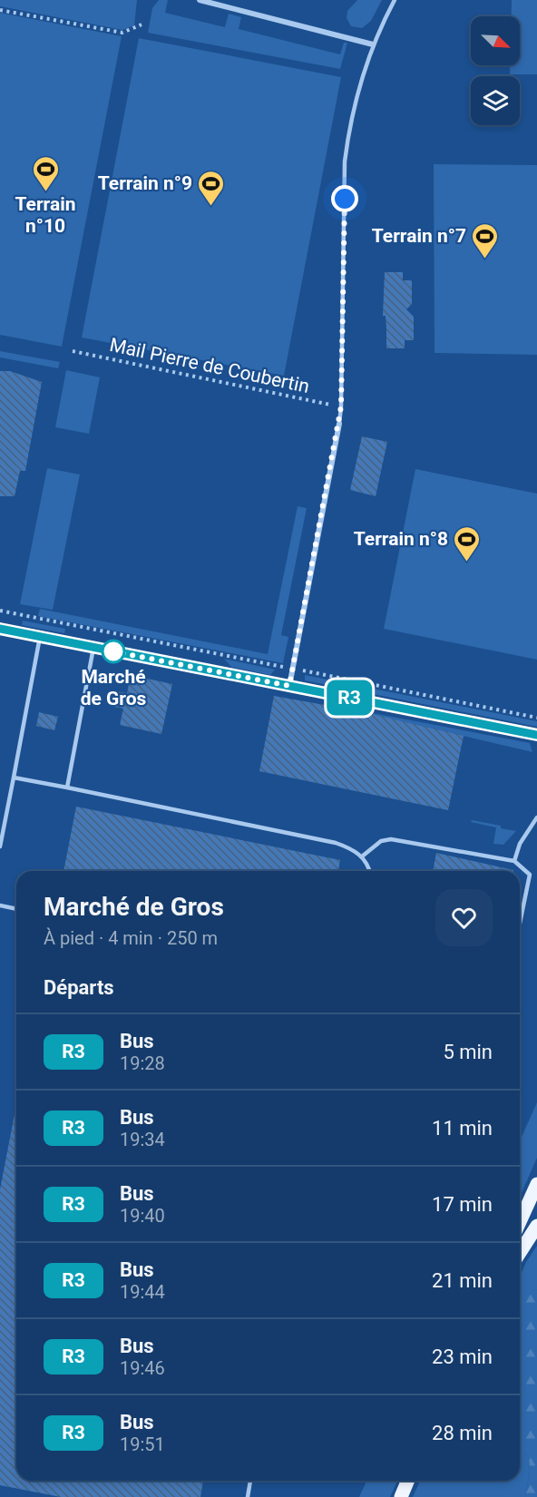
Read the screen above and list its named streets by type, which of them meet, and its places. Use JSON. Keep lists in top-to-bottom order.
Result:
{
  "streets": {
    "path": ["Mail Pierre de Coubertin"]
  },
  "places": {
    "sports": [
      "Terrain n°10",
      "Terrain n°9",
      "Terrain n°7",
      "Terrain n°8"
    ],
    "other": ["Marché de Gros"]
  },
  "lines": ["bus line R3"],
  "north": "bottom right",
  "page": {
    "on_map": "R3",
    "heading": [
      ["Marché de Gros", "À pied · 4 min · 250 m"],
      "Départs"
    ],
    "list": [
      {
        "mark": "R3",
        "name": "Bus",
        "note": "19:28",
        "value": "5 min"
      },
      {
        "mark": "R3",
        "name": "Bus",
        "note": "19:34",
        "value": "11 min"
      },
      {
        "mark": "R3",
        "name": "Bus",
        "note": "19:40",
        "value": "17 min"
      },
      {
        "mark": "R3",
        "name": "Bus",
        "note": "19:44",
        "value": "21 min"
      },
      {
        "mark": "R3",
        "name": "Bus",
        "note": "19:46",
        "value": "23 min"
      },
      {
        "mark": "R3",
        "name": "Bus",
        "note": "19:51",
        "value": "28 min"
      }
    ]
  }
}
